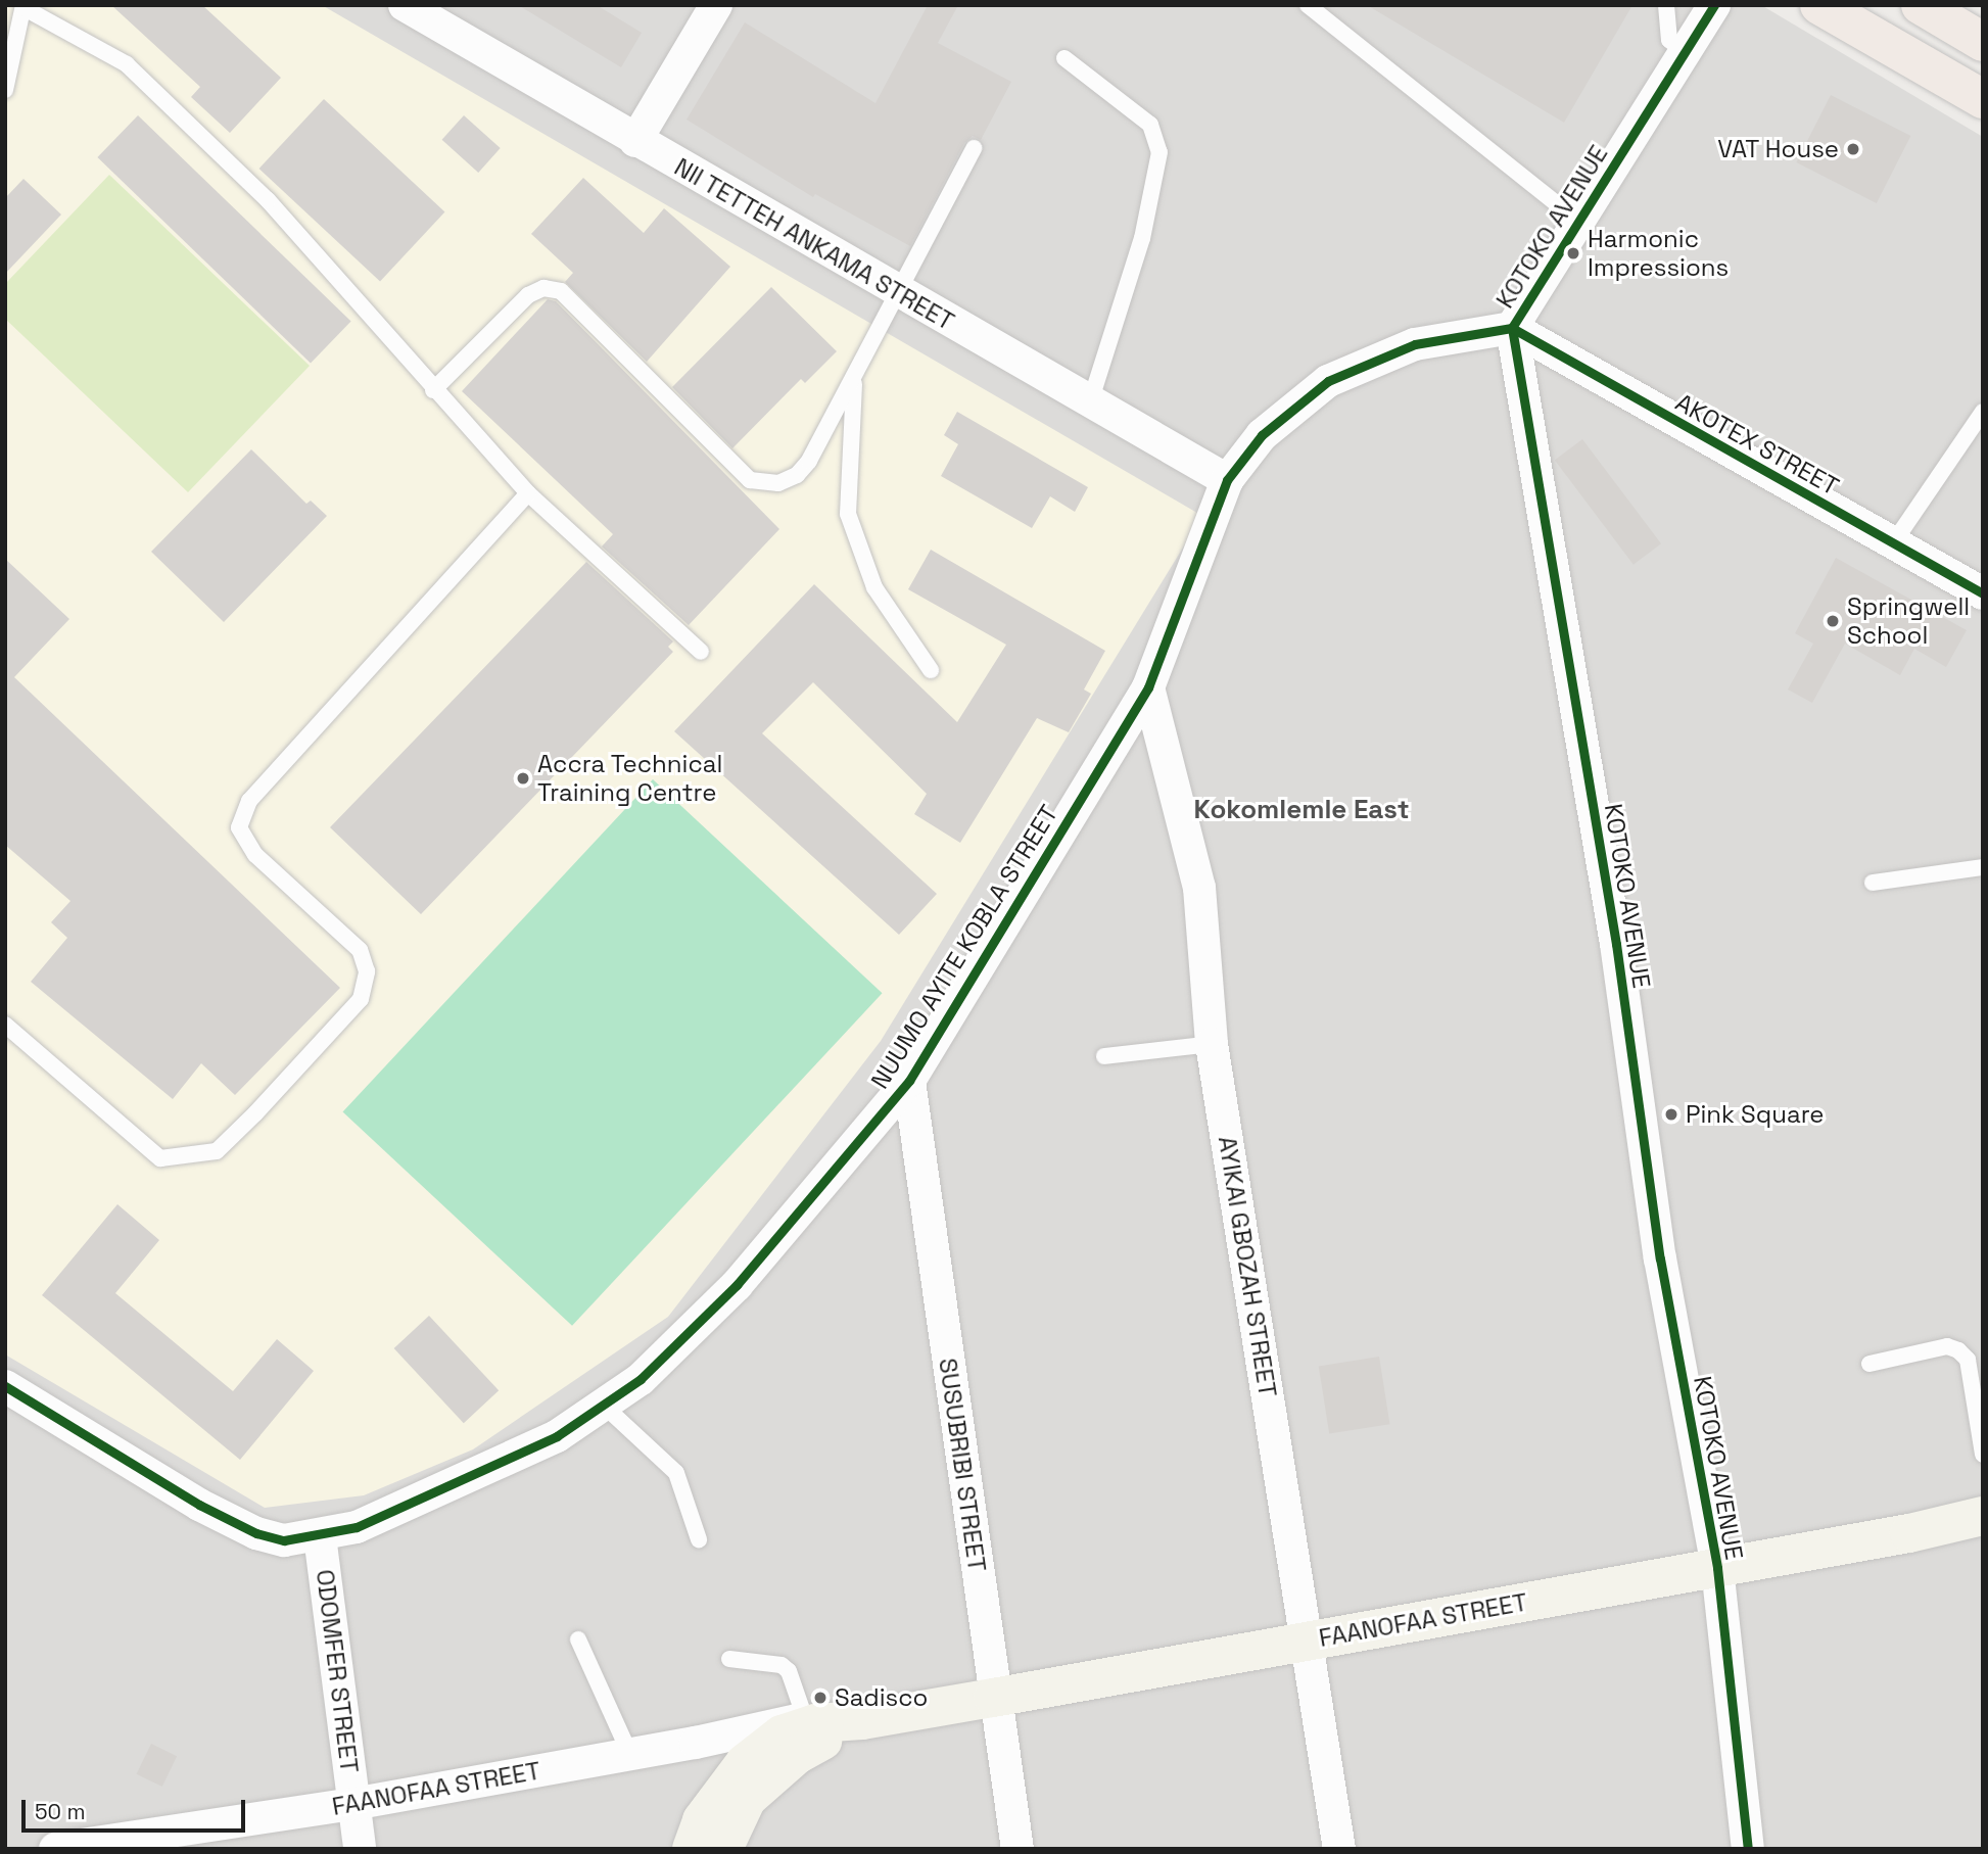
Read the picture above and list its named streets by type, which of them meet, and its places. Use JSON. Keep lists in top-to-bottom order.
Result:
{
  "streets": {
    "main road": ["FAANOFAA STREET"],
    "street": [
      "KOTOKO AVENUE",
      "NII TETTEH ANKAMA STREET",
      "AKOTEX STREET",
      "NUUMO AYITE KOBLA STREET",
      "AYIKAI GBOZAH STREET",
      "SUSUBRIBI STREET",
      "ODOMFER STREET"
    ]
  },
  "crossings": [
    ["KOTOKO AVENUE", "AKOTEX STREET"],
    ["KOTOKO AVENUE", "NUUMO AYITE KOBLA STREET"],
    ["KOTOKO AVENUE", "FAANOFAA STREET"],
    ["NII TETTEH ANKAMA STREET", "NUUMO AYITE KOBLA STREET"],
    ["AKOTEX STREET", "NUUMO AYITE KOBLA STREET"],
    ["NUUMO AYITE KOBLA STREET", "AYIKAI GBOZAH STREET"],
    ["NUUMO AYITE KOBLA STREET", "SUSUBRIBI STREET"],
    ["NUUMO AYITE KOBLA STREET", "ODOMFER STREET"],
    ["AYIKAI GBOZAH STREET", "FAANOFAA STREET"],
    ["SUSUBRIBI STREET", "FAANOFAA STREET"],
    ["FAANOFAA STREET", "ODOMFER STREET"]
  ],
  "districts": ["Kokomlemle East"],
  "places": [
    "VAT House",
    "Harmonic Impressions",
    "Springwell School",
    "Accra Technical Training Centre",
    "Pink Square",
    "Sadisco"
  ],
  "scale_bar": "50 m"
}
